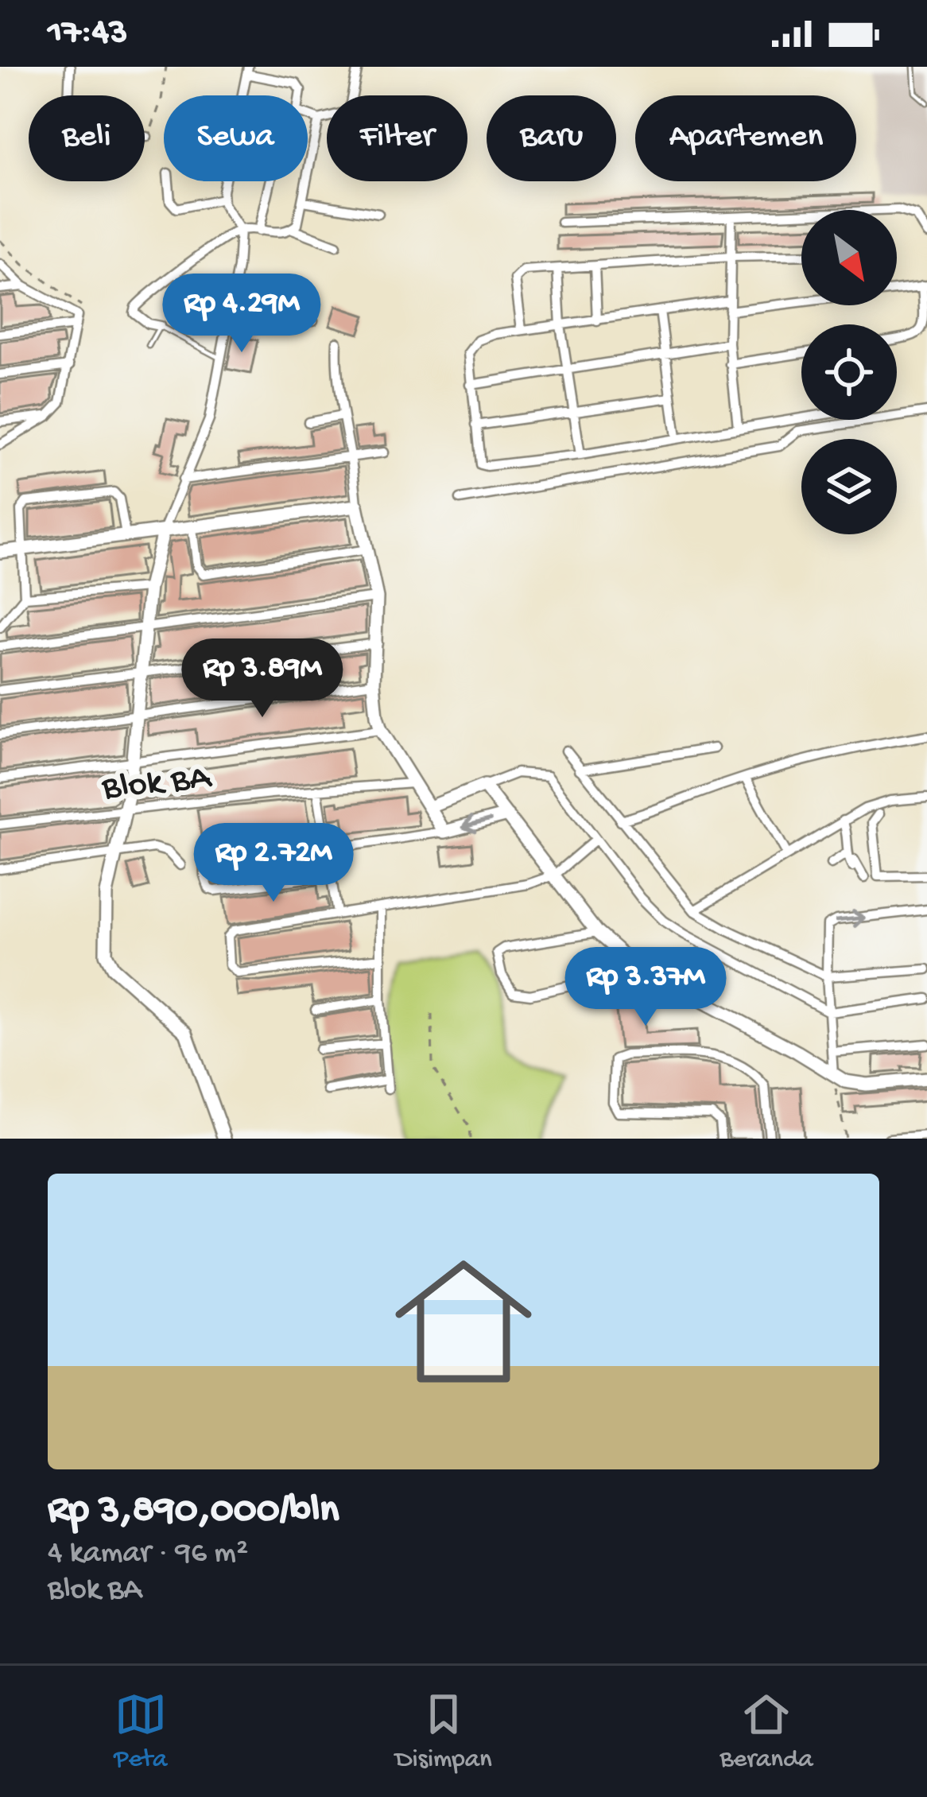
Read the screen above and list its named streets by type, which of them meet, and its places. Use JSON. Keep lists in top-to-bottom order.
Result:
{
  "streets": {
    "street": ["Blok BA"]
  },
  "north": "bottom right",
  "page": {
    "status": "17:43",
    "chip": [
      "Beli",
      "Sewa",
      "Filter",
      "Baru",
      "Apartemen"
    ],
    "price": [
      "Rp 4.29M",
      "Rp 3.89M",
      "Rp 2.72M",
      "Rp 3.37M"
    ],
    "list": [
      {
        "name": "Rp 3,890,000/bln",
        "note": "4 kamar · 96 m² · Blok BA"
      }
    ],
    "tabs": ["Peta", "Disimpan", "Beranda"]
  }
}
